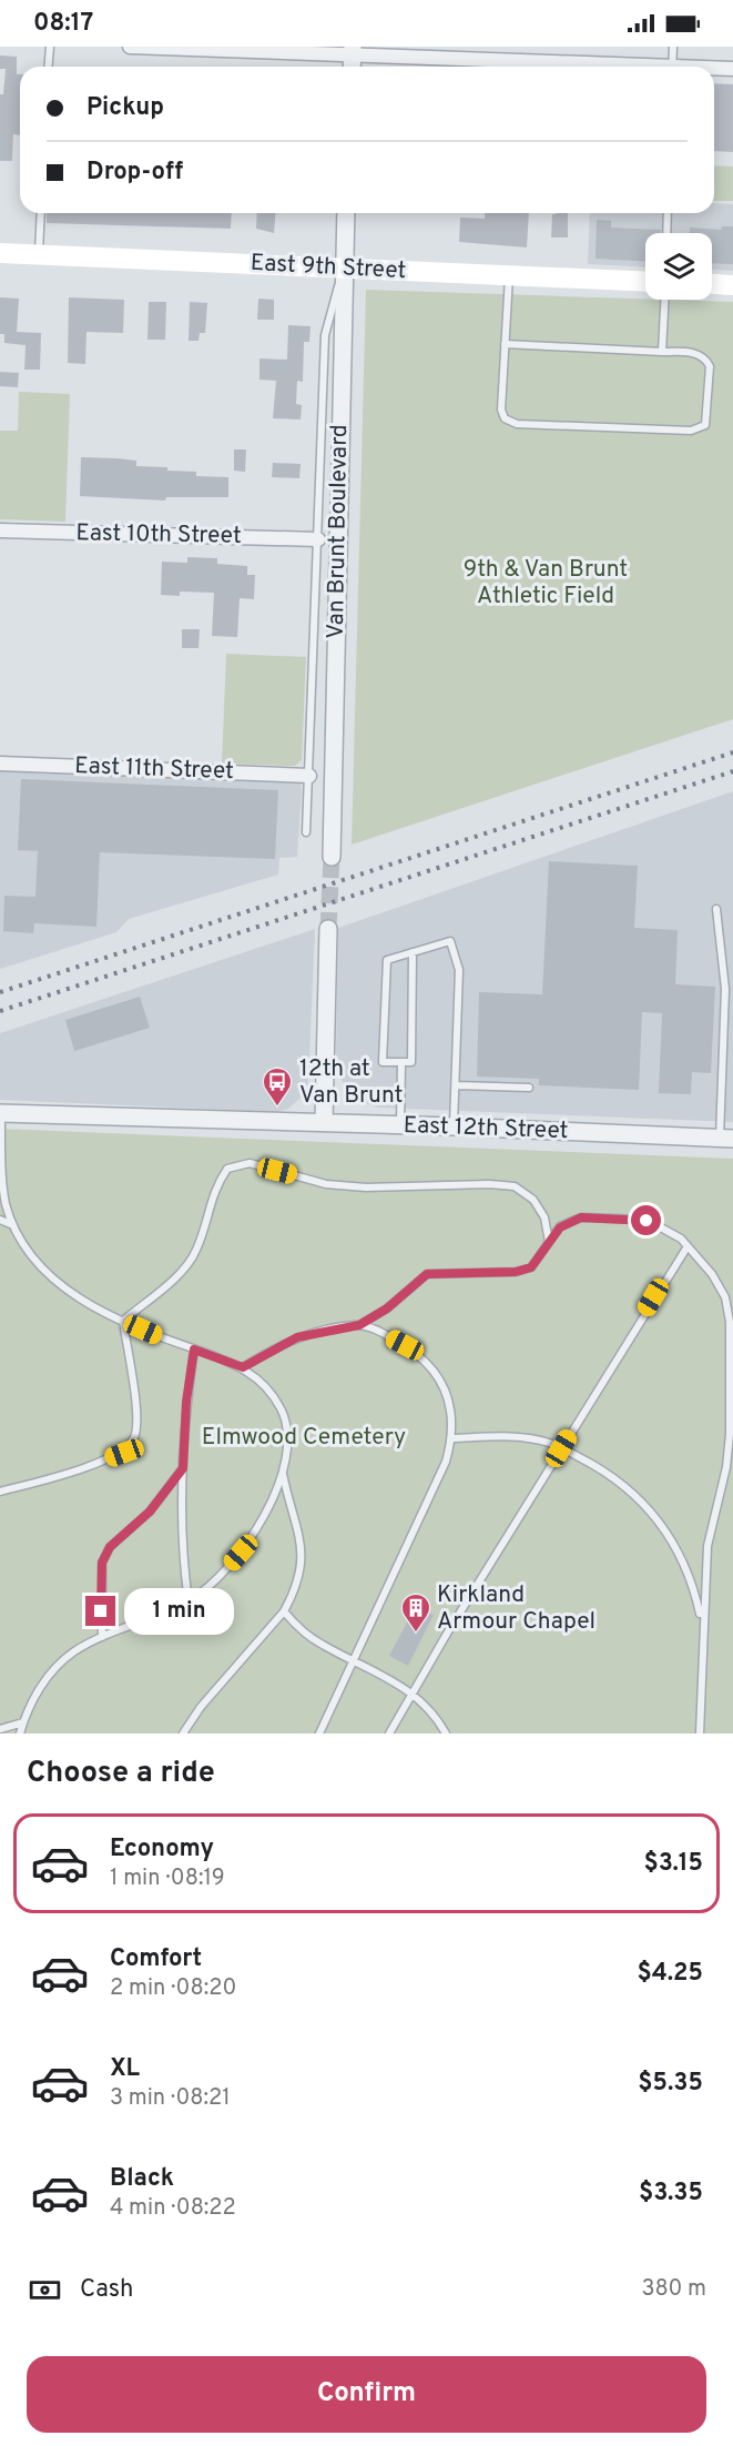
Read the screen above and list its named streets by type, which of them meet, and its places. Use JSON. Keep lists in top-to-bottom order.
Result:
{
  "streets": {
    "main road": ["East 9th Street"],
    "street": [
      "Van Brunt Boulevard",
      "East 10th Street",
      "East 11th Street",
      "East 12th Street"
    ]
  },
  "crossings": [
    ["East 9th Street", "Van Brunt Boulevard"]
  ],
  "parks": ["9th & Van Brunt Athletic Field", "Elmwood Cemetery"],
  "places": {
    "bus stop": ["12th at Van Brunt"],
    "building": ["Kirkland Armour Chapel"]
  },
  "page": {
    "status": "08:17",
    "banner": ["Pickup", "Drop-off"],
    "bubble": "1 min",
    "heading": "Choose a ride",
    "list": [
      {
        "name": "Economy",
        "note": "1 min · 08:19",
        "value": "$3.15"
      },
      {
        "name": "Comfort",
        "note": "2 min · 08:20",
        "value": "$4.25"
      },
      {
        "name": "XL",
        "note": "3 min · 08:21",
        "value": "$5.35"
      },
      {
        "name": "Black",
        "note": "4 min · 08:22",
        "value": "$3.35"
      }
    ],
    "pay": ["Cash", "380 m"],
    "buttons": "Confirm"
  }
}
